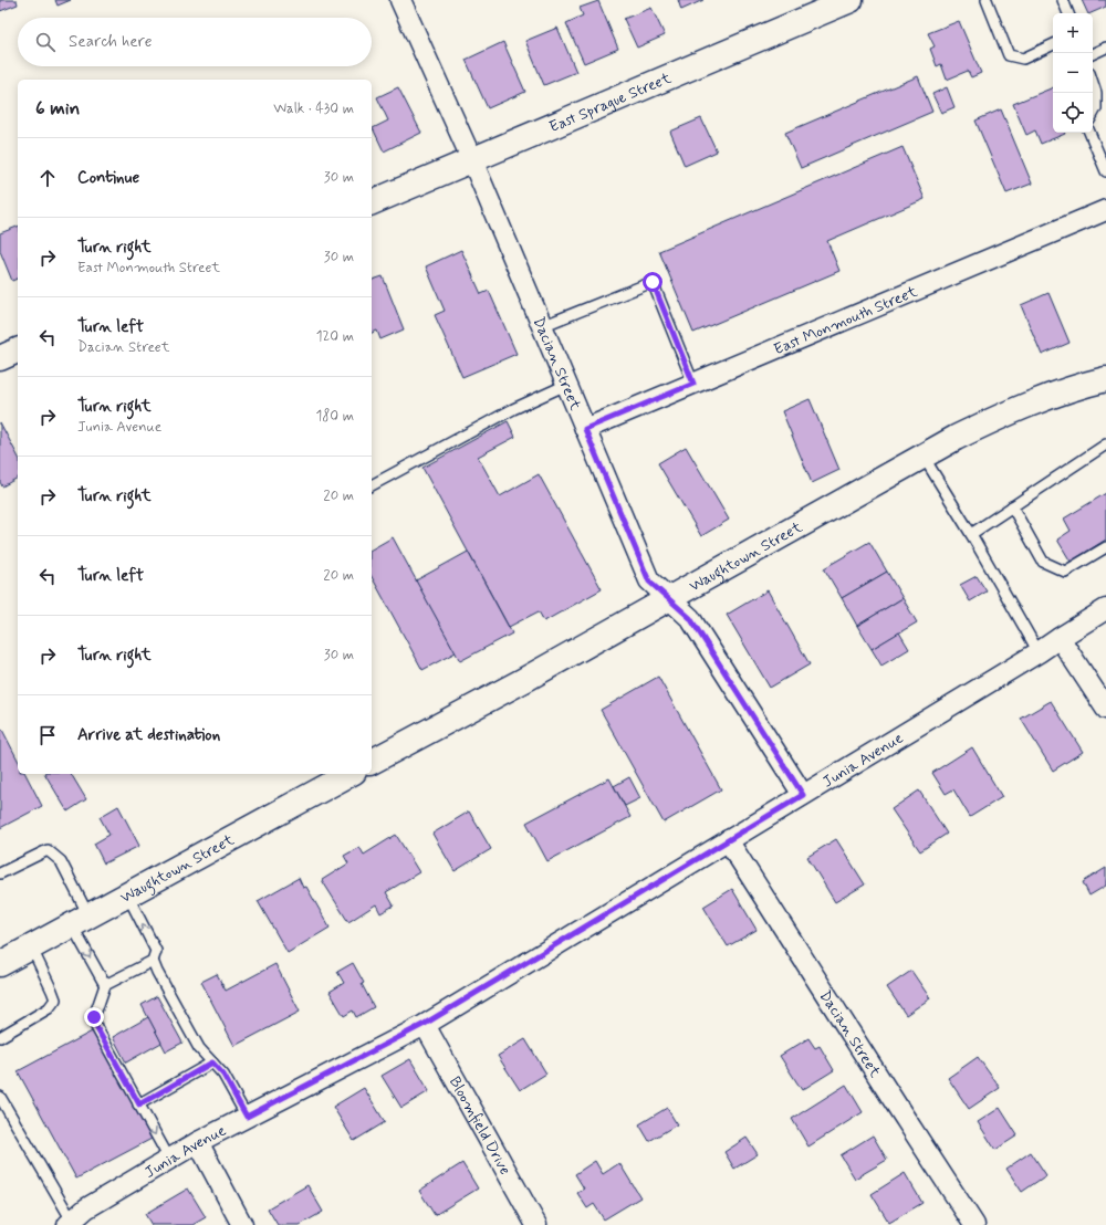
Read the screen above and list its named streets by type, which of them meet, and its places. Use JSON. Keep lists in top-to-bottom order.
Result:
{
  "streets": {
    "main road": ["East Sprague Street", "Waughtown Street"],
    "street": [
      "East Monmouth Street",
      "Dacian Street",
      "Junia Avenue",
      "Bloomfield Drive"
    ]
  },
  "crossings": [
    ["East Sprague Street", "Dacian Street"],
    ["East Monmouth Street", "Dacian Street"],
    ["Dacian Street", "Waughtown Street"],
    ["Dacian Street", "Junia Avenue"],
    ["Junia Avenue", "Bloomfield Drive"]
  ],
  "page": {
    "map_buttons": ["+", "−"],
    "search": "Search here",
    "heading": ["6 min", "Walk · 430 m"],
    "list": [
      ["Continue", "30 m"],
      ["Turn right", "East Monmouth Street", "30 m"],
      ["Turn left", "Dacian Street", "120 m"],
      ["Turn right", "Junia Avenue", "180 m"],
      ["Turn right", "20 m"],
      ["Turn left", "20 m"],
      ["Turn right", "30 m"],
      "Arrive at destination"
    ]
  }
}
